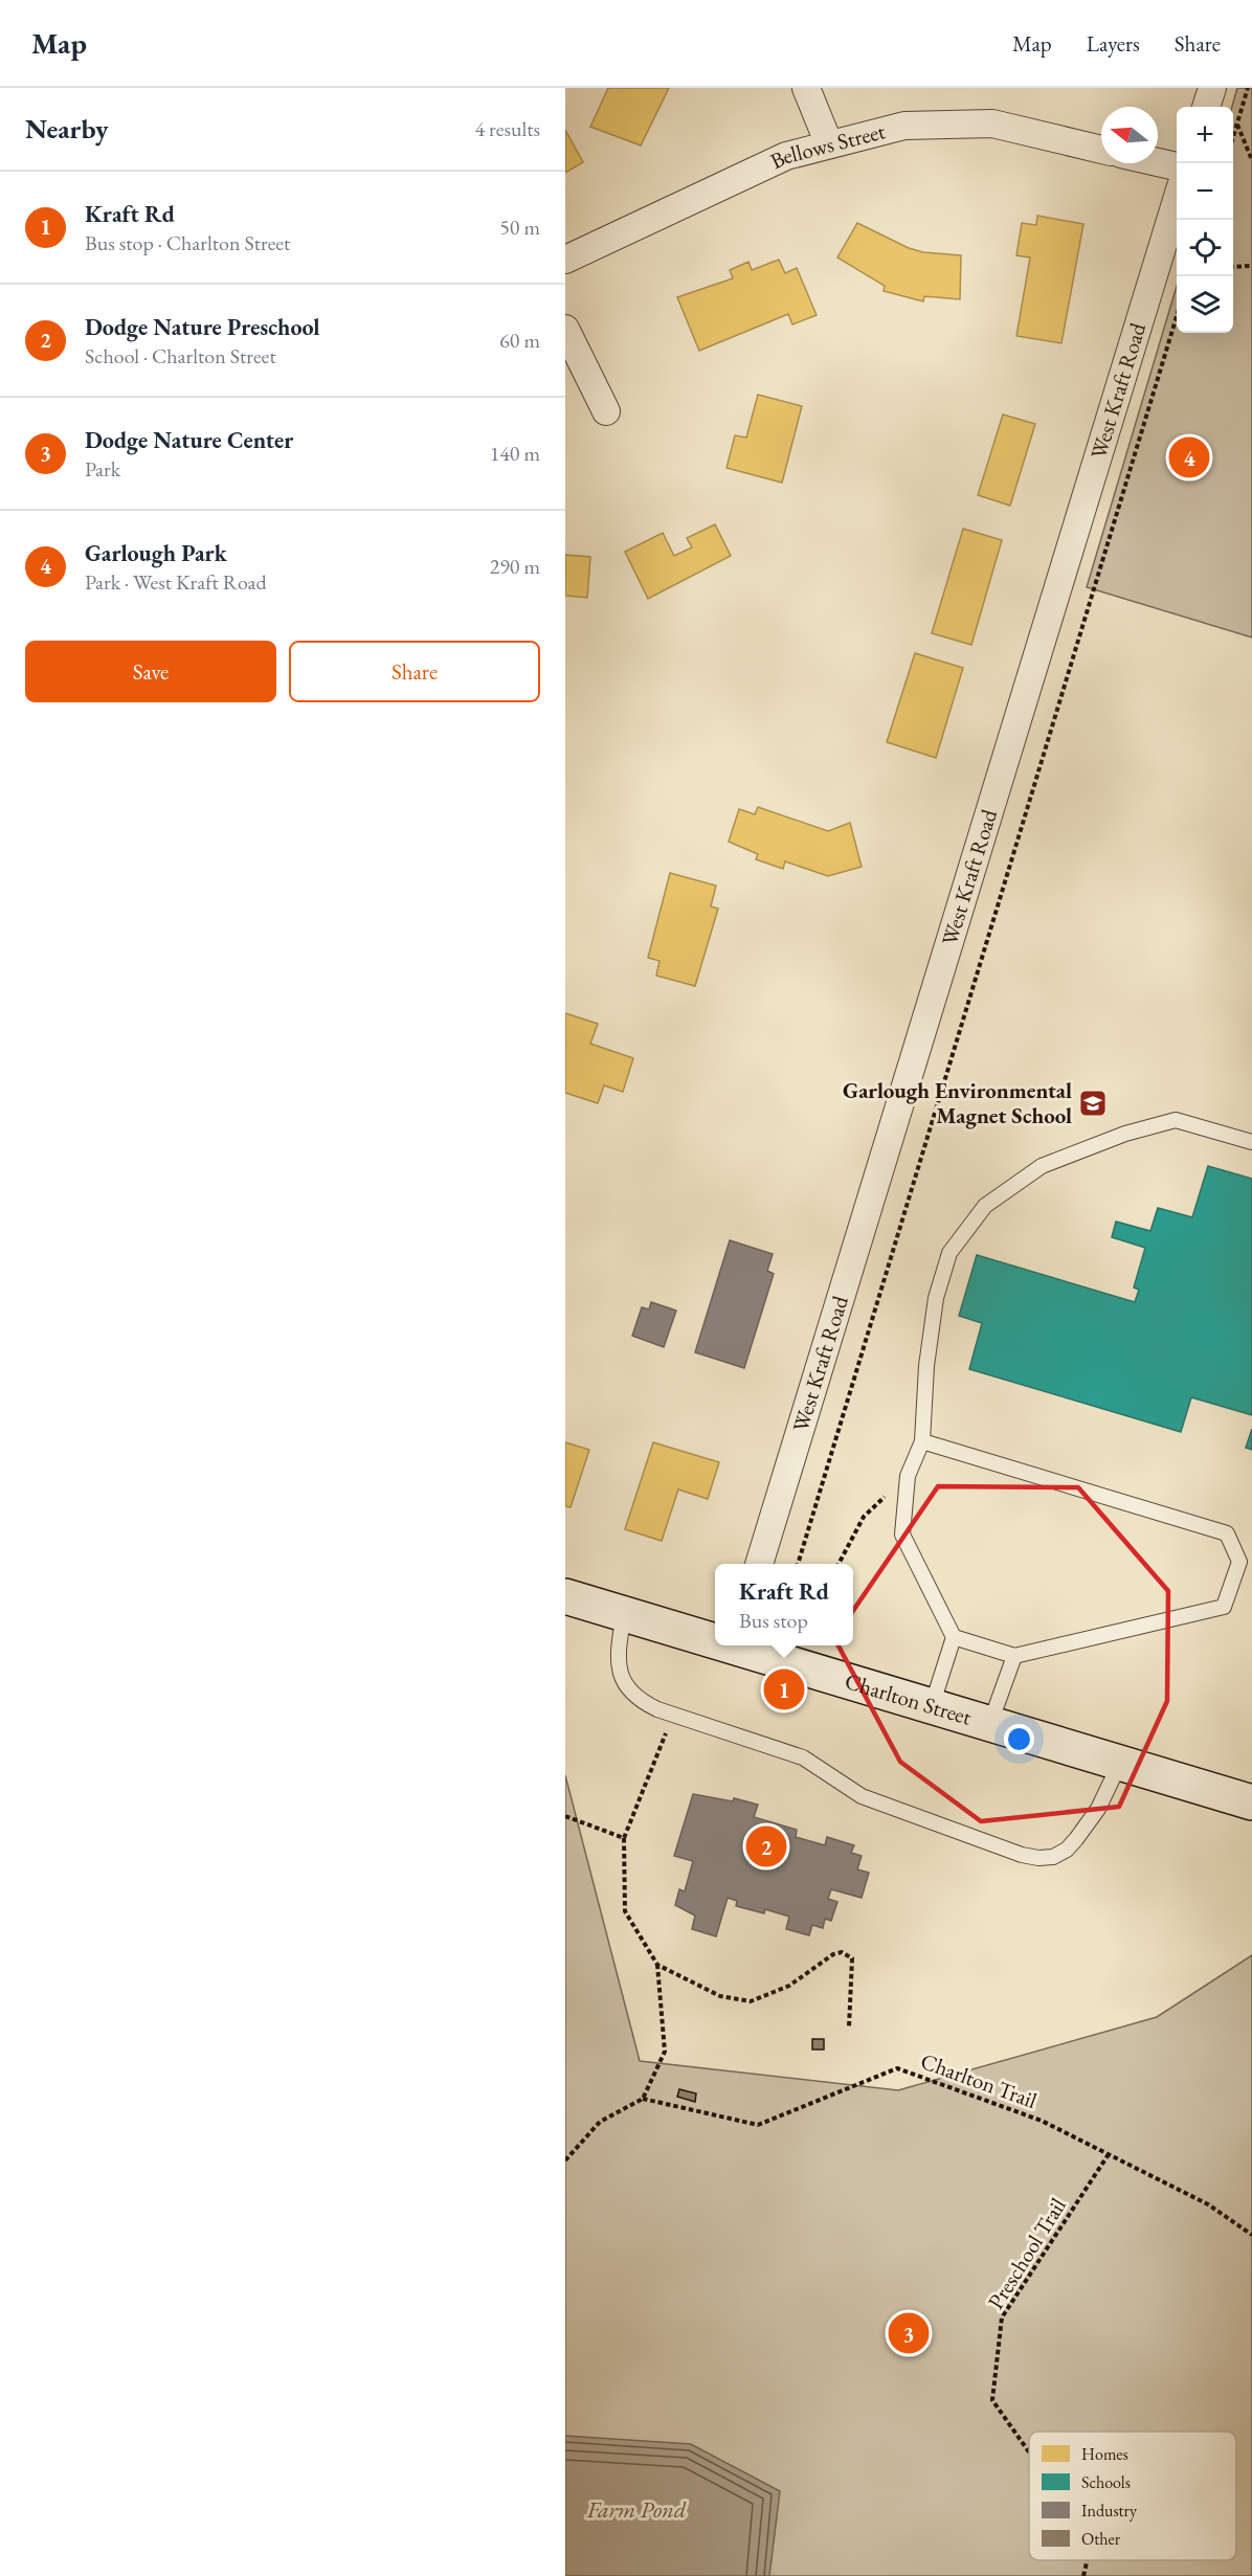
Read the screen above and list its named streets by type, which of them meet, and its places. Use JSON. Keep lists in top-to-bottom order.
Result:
{
  "streets": {
    "street": ["Bellows Street", "West Kraft Road", "Charlton Street"],
    "path": ["Charlton Trail", "Preschool Trail"]
  },
  "crossings": [
    ["Charlton Trail", "Preschool Trail"]
  ],
  "water": ["Farm Pond"],
  "places": {
    "school or university": ["Garlough Environmental Magnet School"]
  },
  "legend": [
    "Homes",
    "Schools",
    "Industry",
    "Other"
  ],
  "north": "left",
  "page": {
    "header": "Map",
    "nav": ["Map", "Layers", "Share"],
    "heading": ["Nearby", "4 results"],
    "map_buttons": ["+", "−"],
    "list": [
      {
        "mark": "1",
        "name": "Kraft Rd",
        "note": "Bus stop · Charlton Street",
        "value": "50 m"
      },
      {
        "mark": "2",
        "name": "Dodge Nature Preschool",
        "note": "School · Charlton Street",
        "value": "60 m"
      },
      {
        "mark": "3",
        "name": "Dodge Nature Center",
        "note": "Park",
        "value": "140 m"
      },
      {
        "mark": "4",
        "name": "Garlough Park",
        "note": "Park · West Kraft Road",
        "value": "290 m"
      }
    ],
    "pins": [
      "4",
      "1",
      "2",
      "3"
    ],
    "buttons": ["Save", "Share"],
    "popup": ["Kraft Rd", "Bus stop"]
  }
}
